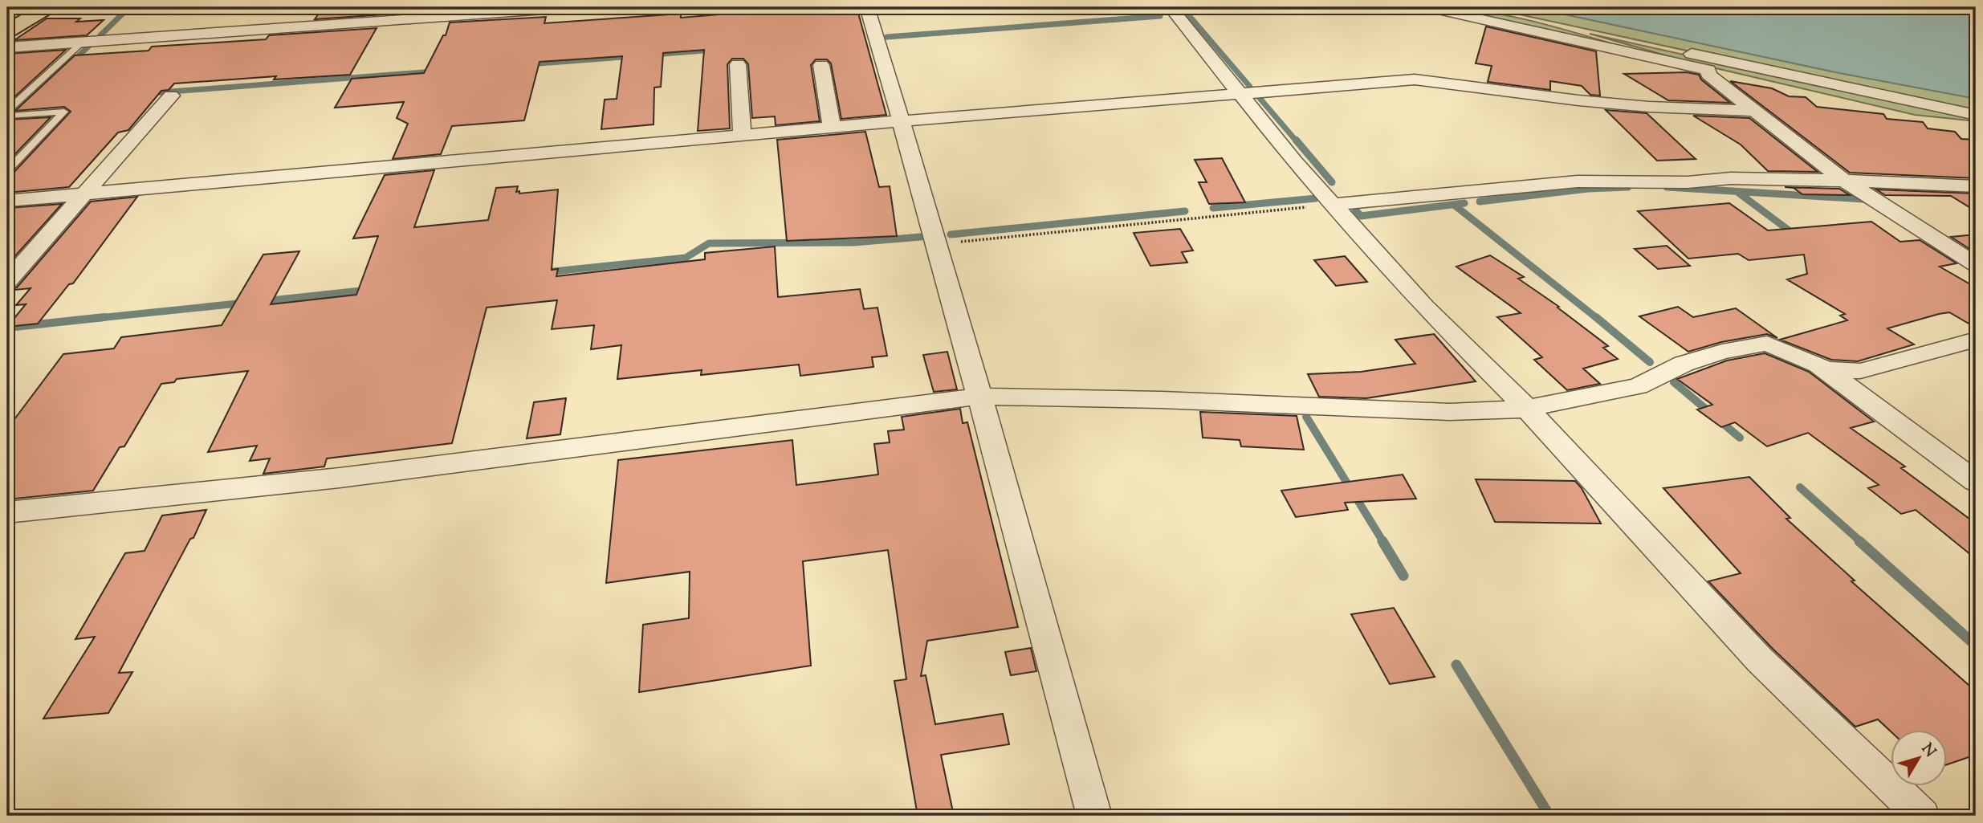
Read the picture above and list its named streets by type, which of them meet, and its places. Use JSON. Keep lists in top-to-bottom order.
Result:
{
  "north": "top right"
}
